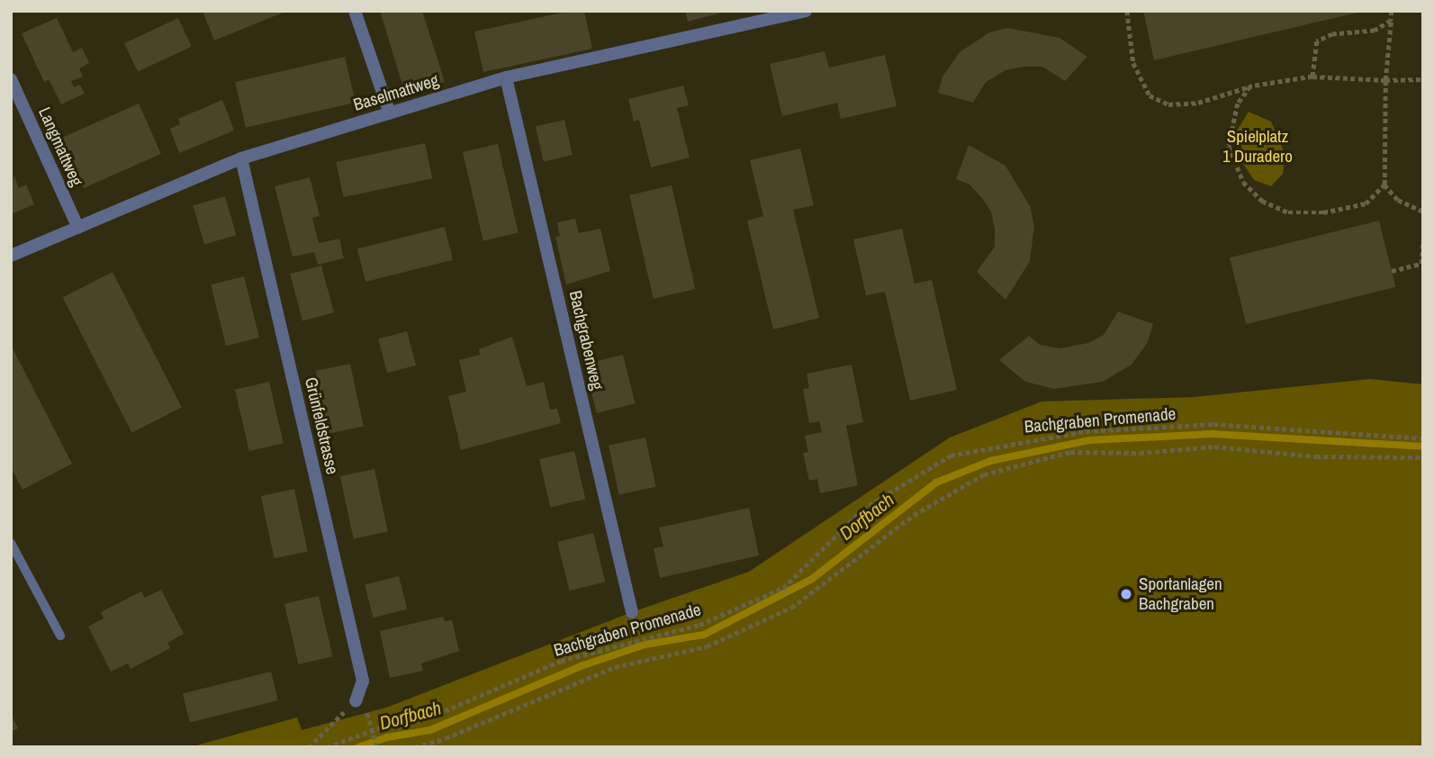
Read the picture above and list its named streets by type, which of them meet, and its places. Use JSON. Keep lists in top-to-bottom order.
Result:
{
  "streets": {
    "street": [
      "Baselmattweg",
      "Langmattweg",
      "Bachgrabenweg",
      "Grünfeldstrasse"
    ],
    "path": ["Bachgraben Promenade"]
  },
  "crossings": [
    ["Baselmattweg", "Langmattweg"],
    ["Baselmattweg", "Bachgrabenweg"],
    ["Baselmattweg", "Grünfeldstrasse"]
  ],
  "water": ["Dorfbach"],
  "parks": ["Spielplatz 1 Duradero"],
  "places": ["Sportanlagen Bachgraben"]
}
